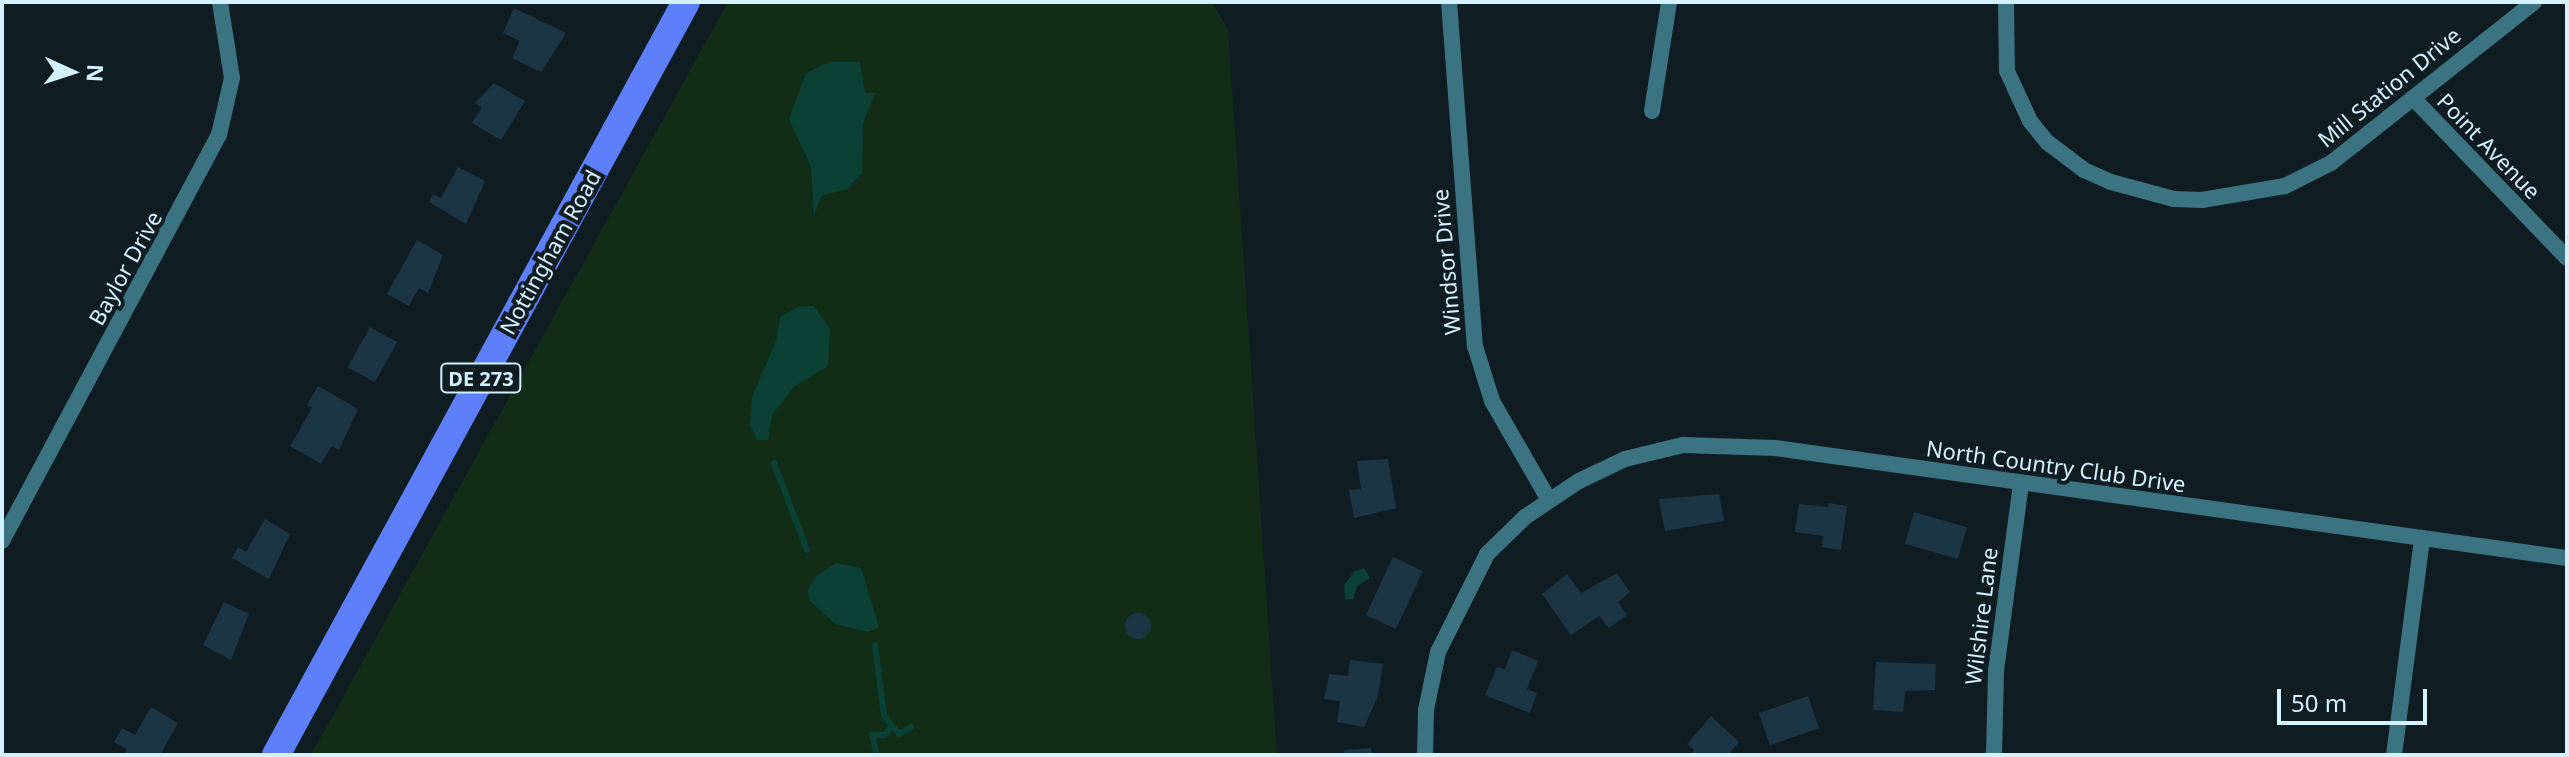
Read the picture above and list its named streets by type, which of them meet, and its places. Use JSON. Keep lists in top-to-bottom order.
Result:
{
  "streets": {
    "main road": ["Nottingham Road", "DE 273"],
    "street": [
      "Mill Station Drive",
      "Point Avenue",
      "Windsor Drive",
      "Baylor Drive",
      "North Country Club Drive",
      "Wilshire Lane"
    ]
  },
  "crossings": [
    ["Mill Station Drive", "Point Avenue"],
    ["Windsor Drive", "North Country Club Drive"],
    ["North Country Club Drive", "Wilshire Lane"]
  ],
  "scale_bar": "50 m",
  "north": "right"
}
